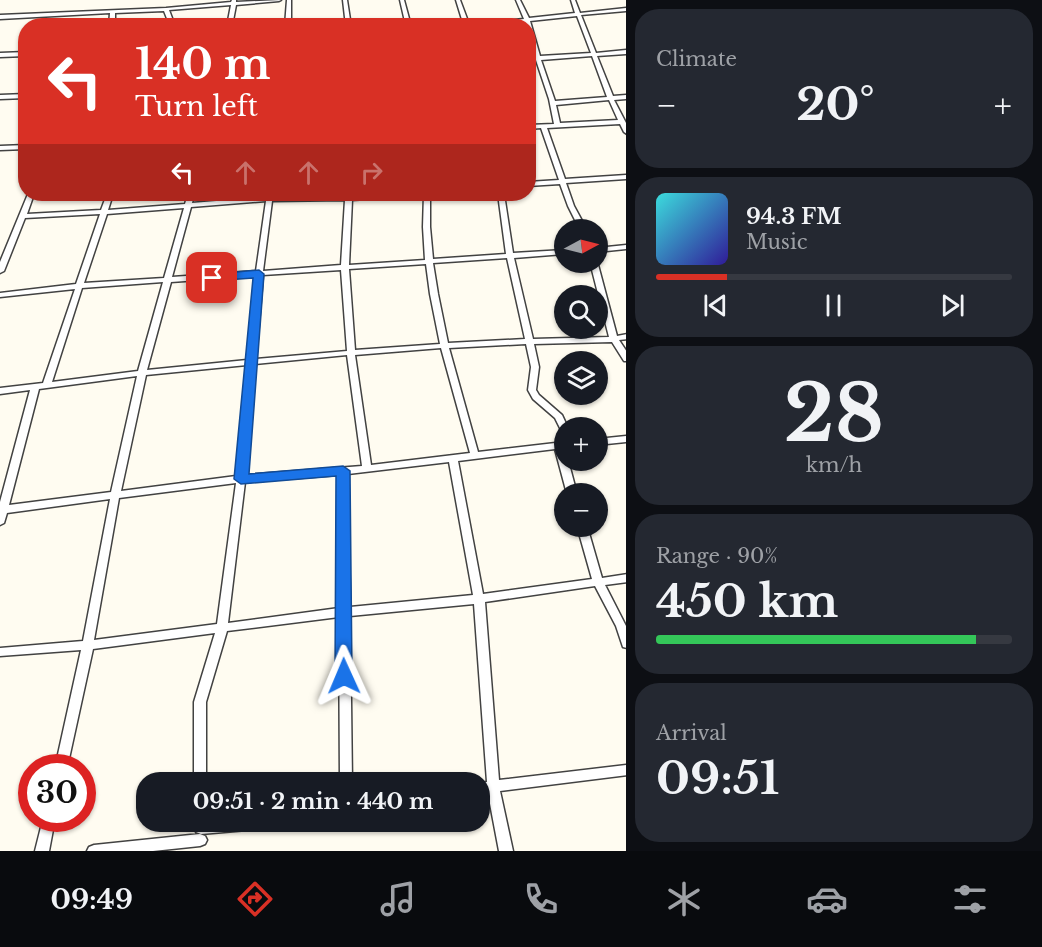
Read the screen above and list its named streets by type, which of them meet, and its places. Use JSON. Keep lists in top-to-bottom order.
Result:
{
  "north": "right",
  "page": {
    "tile": [
      "Climate",
      ["28", "km/h"],
      ["Range · 90%", "450 km"],
      ["Arrival", "09:51"]
    ],
    "turn": ["140 m", "Turn left"],
    "heat": ["−", "20°", "+"],
    "song": ["94.3 FM", "Music"],
    "map_buttons": ["+", "−"],
    "limit": "30",
    "trip": "09:51 · 2 min · 440 m",
    "tabs": "09:49"
  }
}
